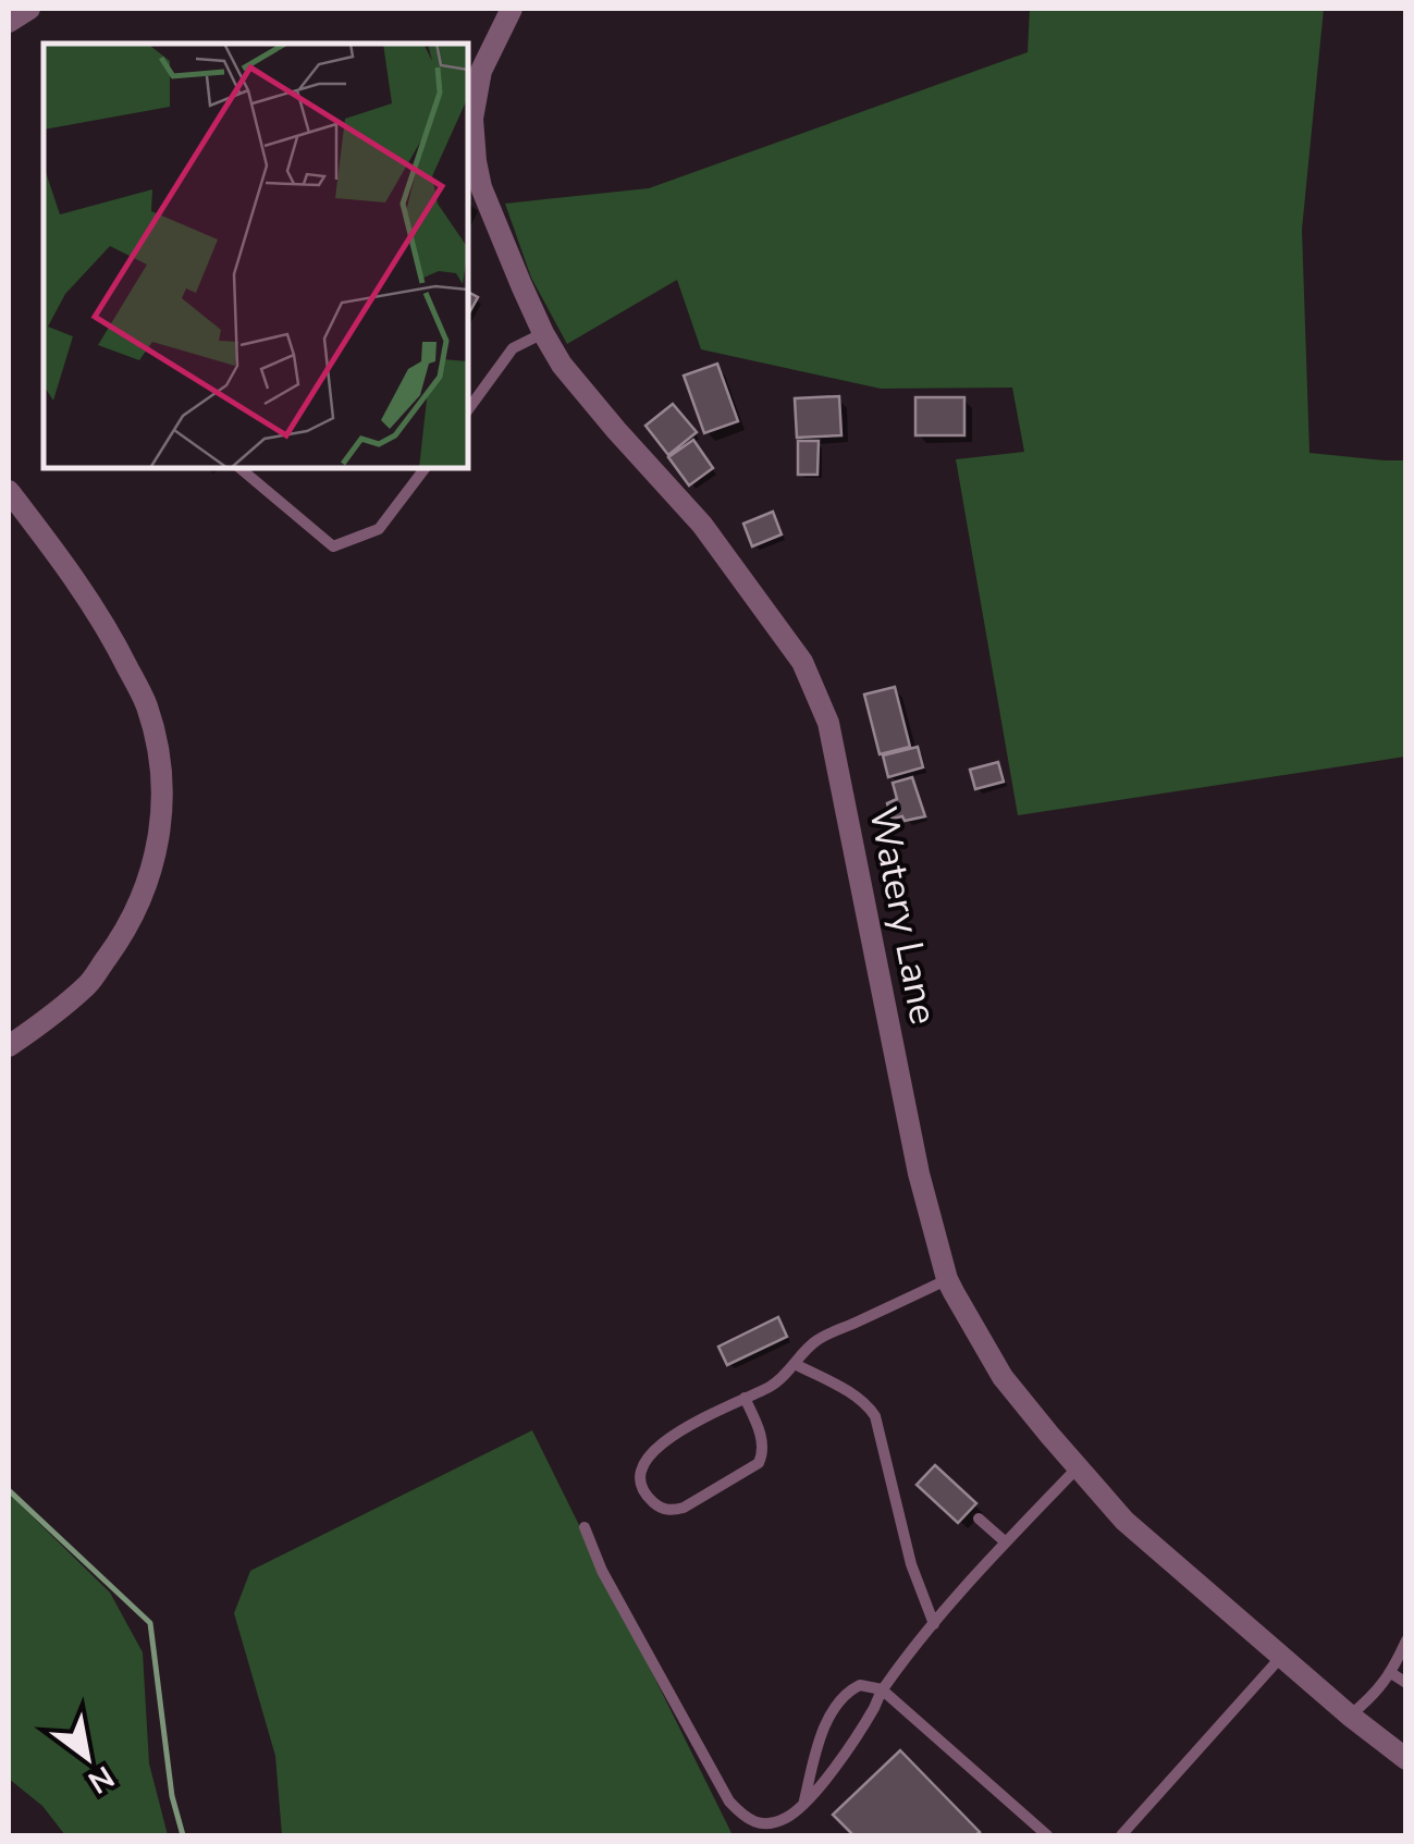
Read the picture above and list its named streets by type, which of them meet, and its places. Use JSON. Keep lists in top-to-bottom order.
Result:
{
  "streets": {
    "street": ["Watery Lane"]
  },
  "north": "bottom right"
}
